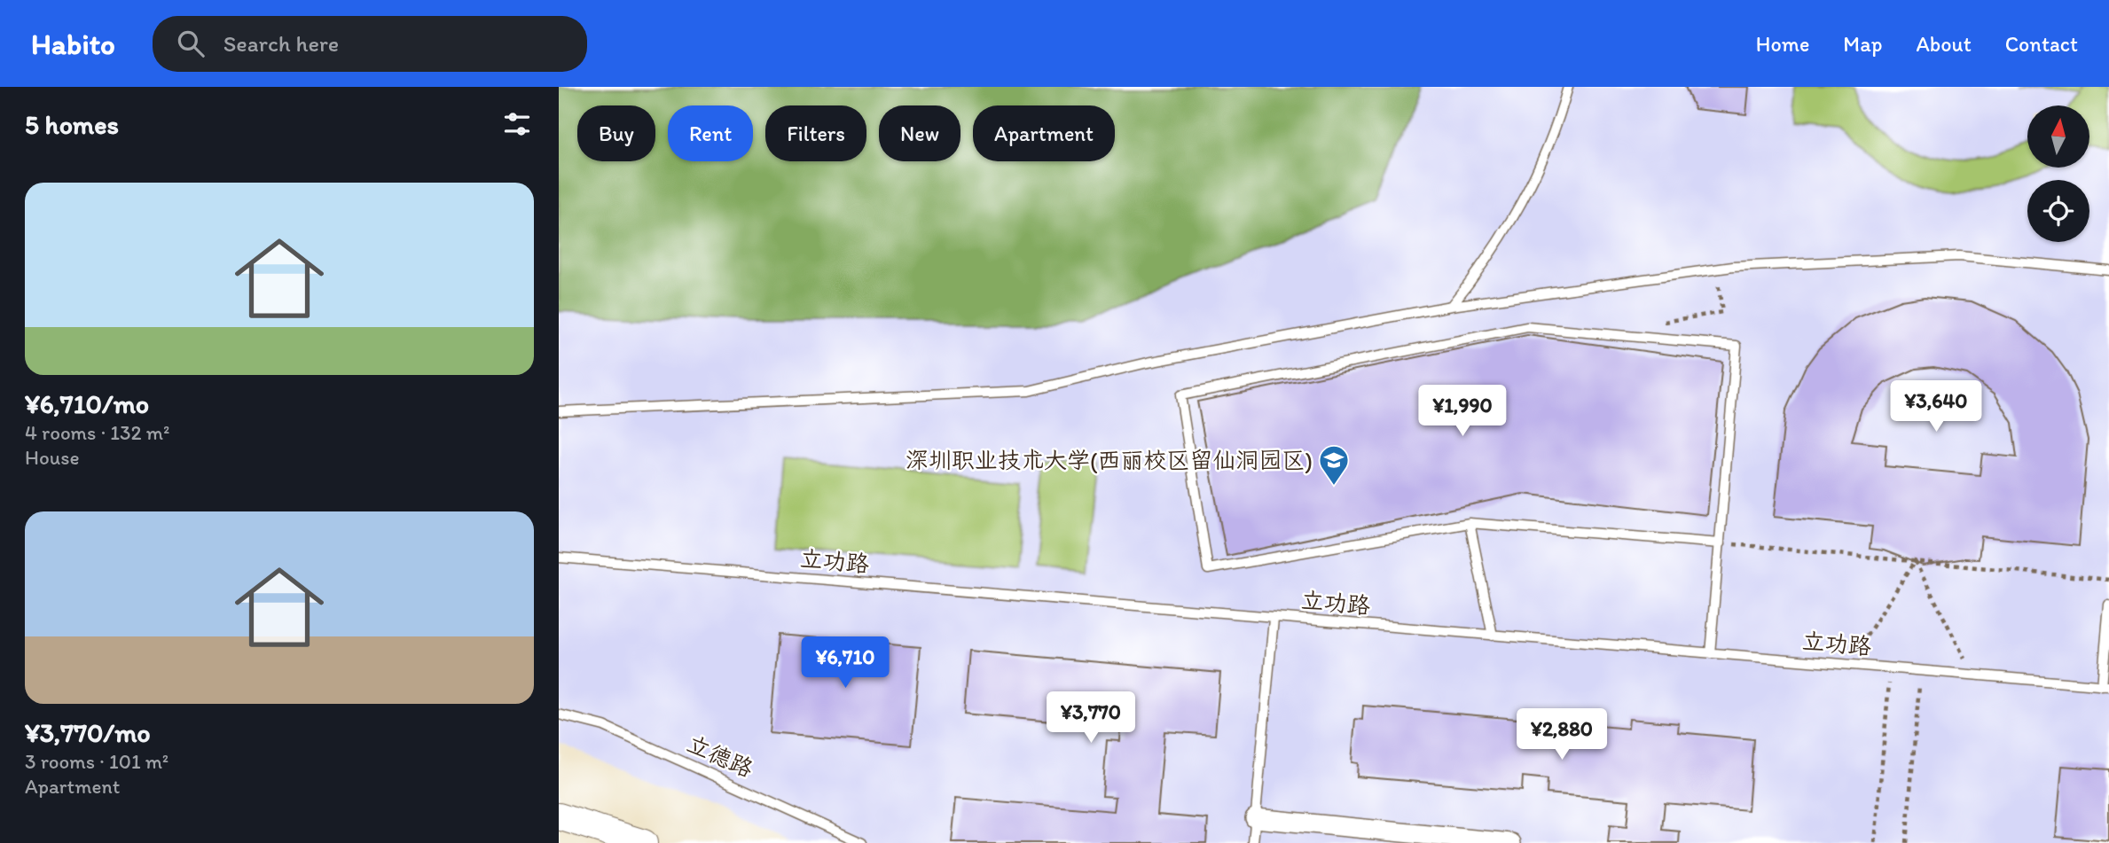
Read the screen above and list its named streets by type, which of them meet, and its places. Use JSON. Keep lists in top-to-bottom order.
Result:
{
  "streets": {
    "lane": ["立功路", "立德路"]
  },
  "places": {
    "school or university": ["深圳职业技术大学(西丽校区留仙洞园区)"]
  },
  "north": "top",
  "page": {
    "header": "Habito",
    "search": "Search here",
    "nav": [
      "Home",
      "Map",
      "About",
      "Contact"
    ],
    "heading": "5 homes",
    "chip": [
      "Buy",
      "Rent",
      "Filters",
      "New",
      "Apartment"
    ],
    "list": [
      {
        "name": "¥6,710/mo",
        "note": "4 rooms · 132 m² · House"
      },
      {
        "name": "¥3,770/mo",
        "note": "3 rooms · 101 m² · Apartment"
      }
    ],
    "price": [
      "¥3,640",
      "¥1,990",
      "¥6,710",
      "¥3,770",
      "¥2,880"
    ]
  }
}
